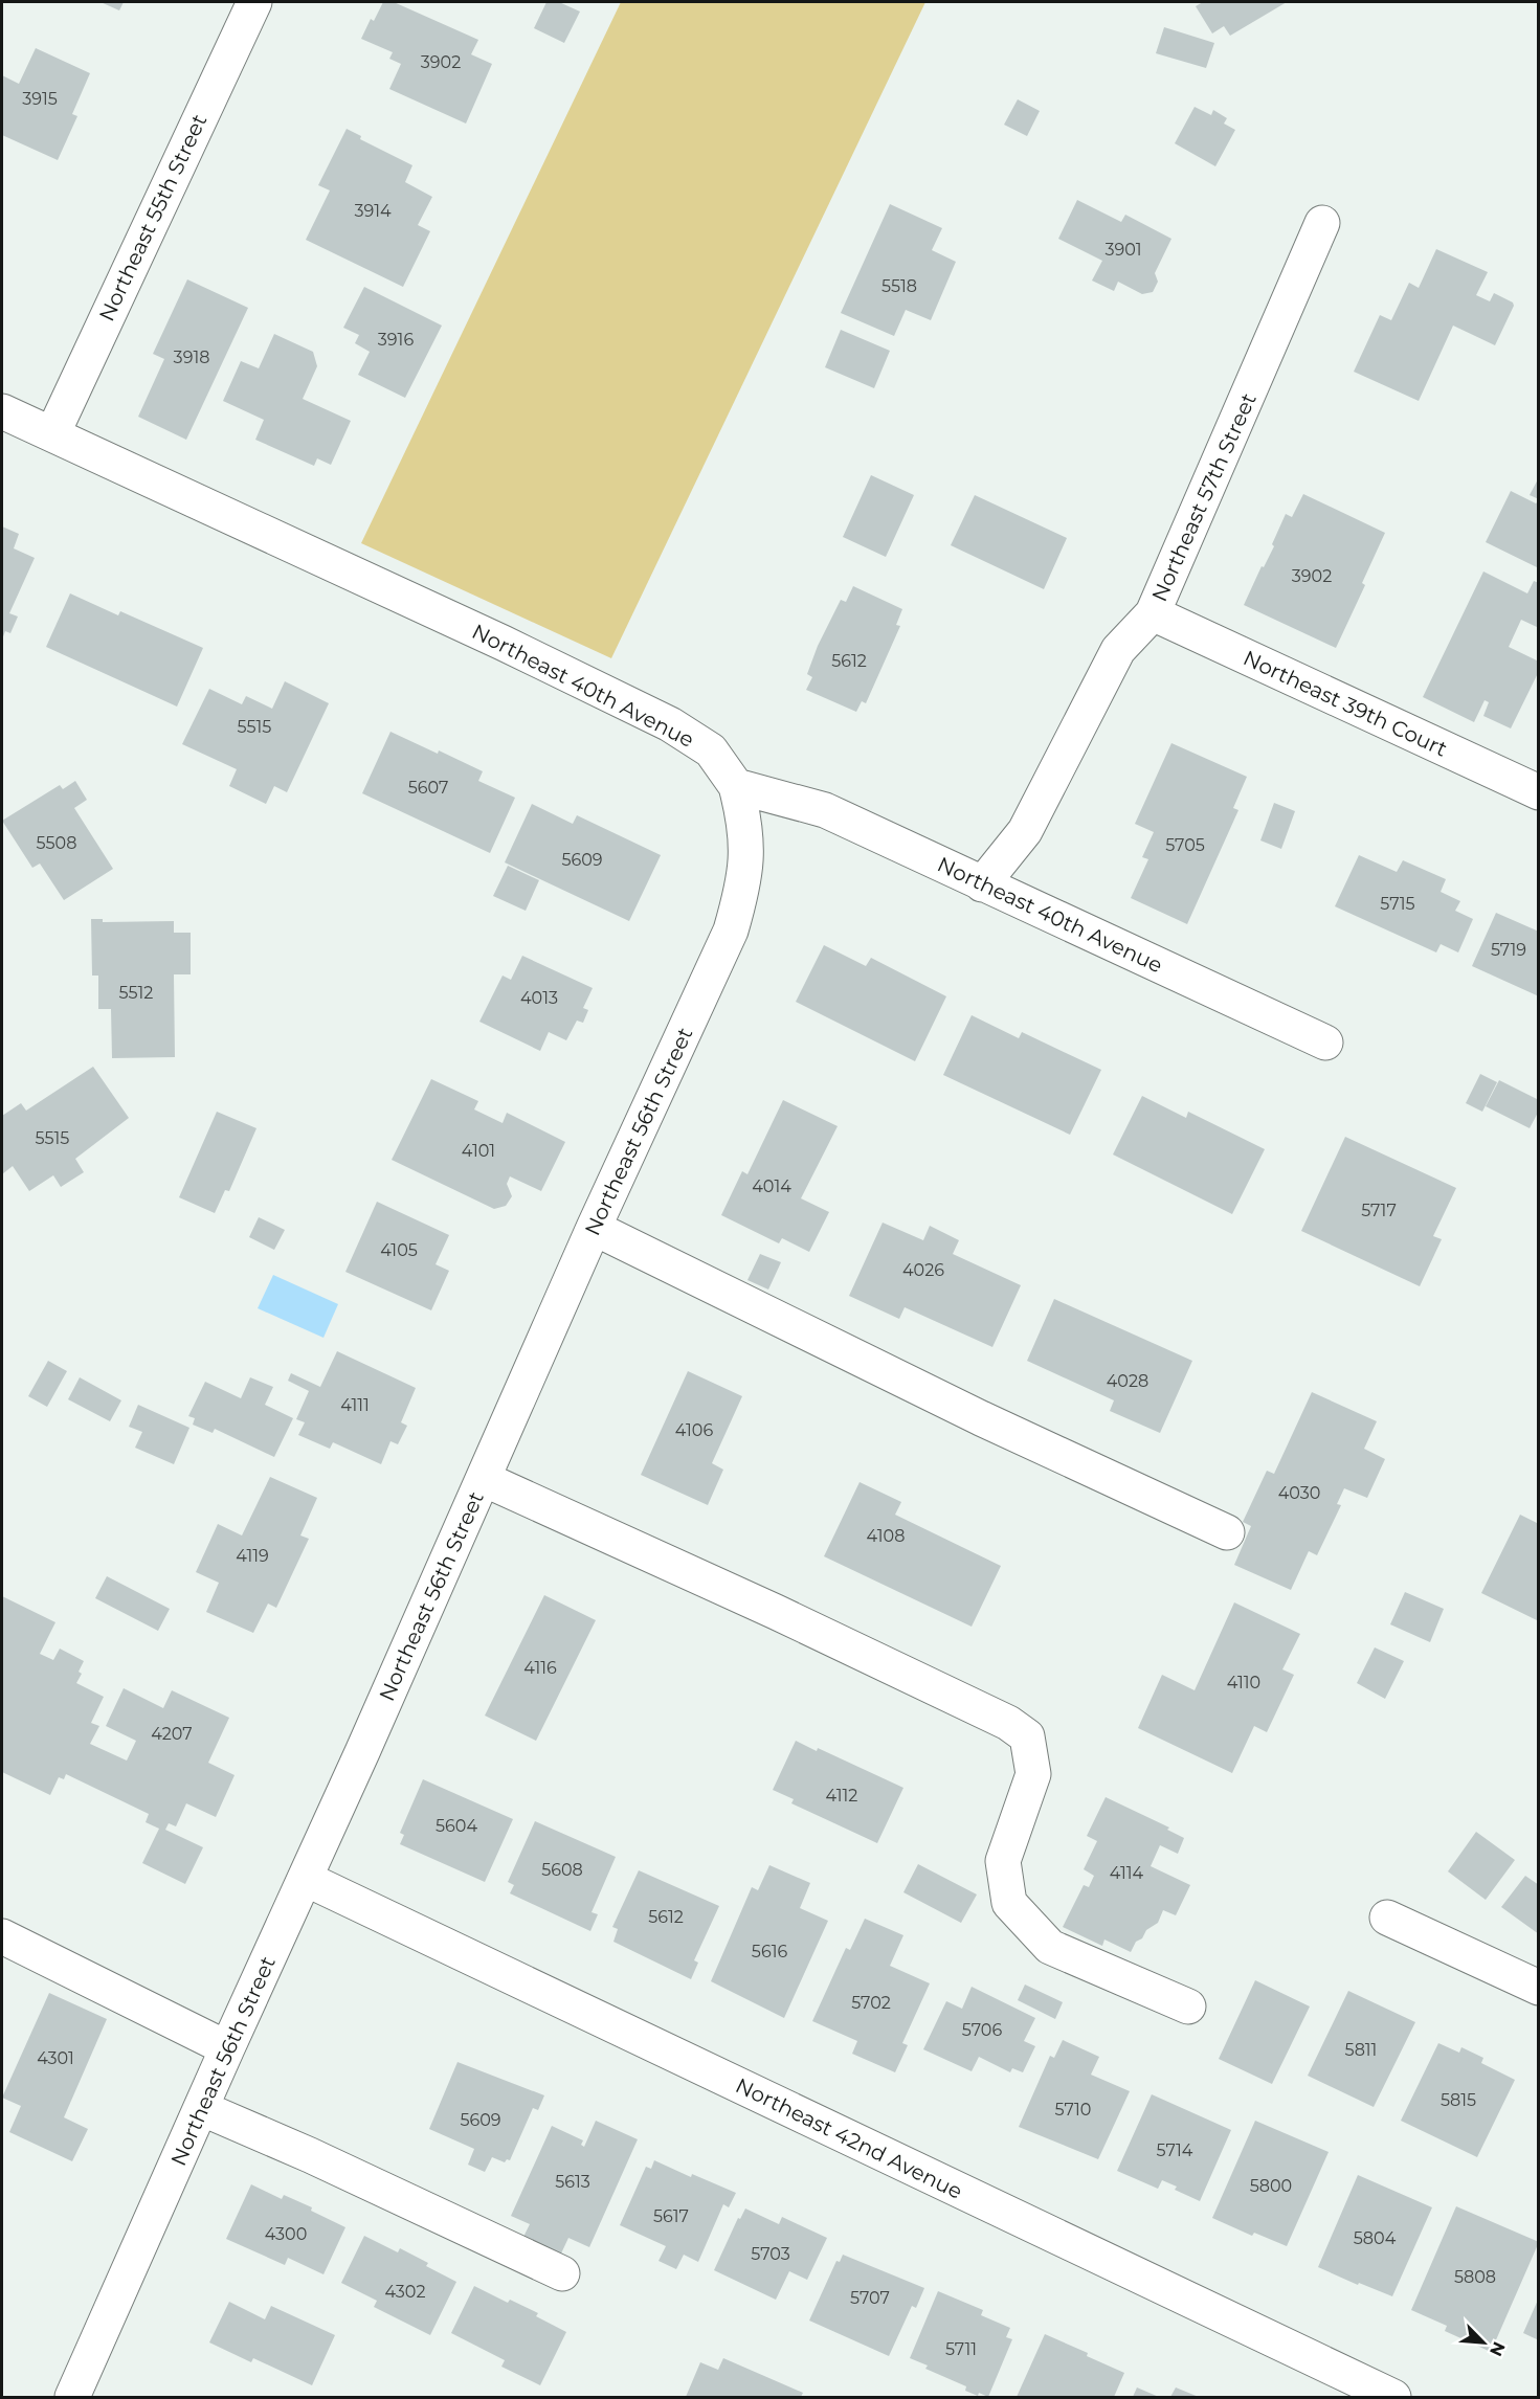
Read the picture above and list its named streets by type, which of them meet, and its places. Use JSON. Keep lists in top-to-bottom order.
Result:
{
  "streets": {
    "street": [
      "Northeast 55th Street",
      "Northeast 57th Street",
      "Northeast 40th Avenue",
      "Northeast 39th Court",
      "Northeast 56th Street",
      "Northeast 42nd Avenue"
    ]
  },
  "crossings": [
    ["Northeast 55th Street", "Northeast 40th Avenue"],
    ["Northeast 57th Street", "Northeast 40th Avenue"],
    ["Northeast 57th Street", "Northeast 39th Court"],
    ["Northeast 40th Avenue", "Northeast 56th Street"],
    ["Northeast 56th Street", "Northeast 42nd Avenue"]
  ],
  "house_numbers": [
    "3902",
    "3915",
    "3914",
    "3901",
    "5518",
    "3916",
    "3918",
    "3902",
    "5612",
    "5515",
    "5607",
    "5508",
    "5705",
    "5609",
    "5715",
    "5719",
    "5512",
    "4013",
    "5515",
    "4101",
    "4014",
    "5717",
    "4105",
    "4026",
    "4028",
    "4111",
    "4106",
    "4030",
    "4108",
    "4119",
    "4116",
    "4110",
    "4207",
    "4112",
    "5604",
    "5608",
    "4114",
    "5612",
    "5616",
    "5702",
    "5706",
    "5811",
    "4301",
    "5815",
    "5710",
    "5609",
    "5714",
    "5613",
    "5800",
    "5617",
    "4300",
    "5804",
    "5703",
    "5808",
    "4302",
    "5707",
    "5711"
  ],
  "north": "bottom right"
}
